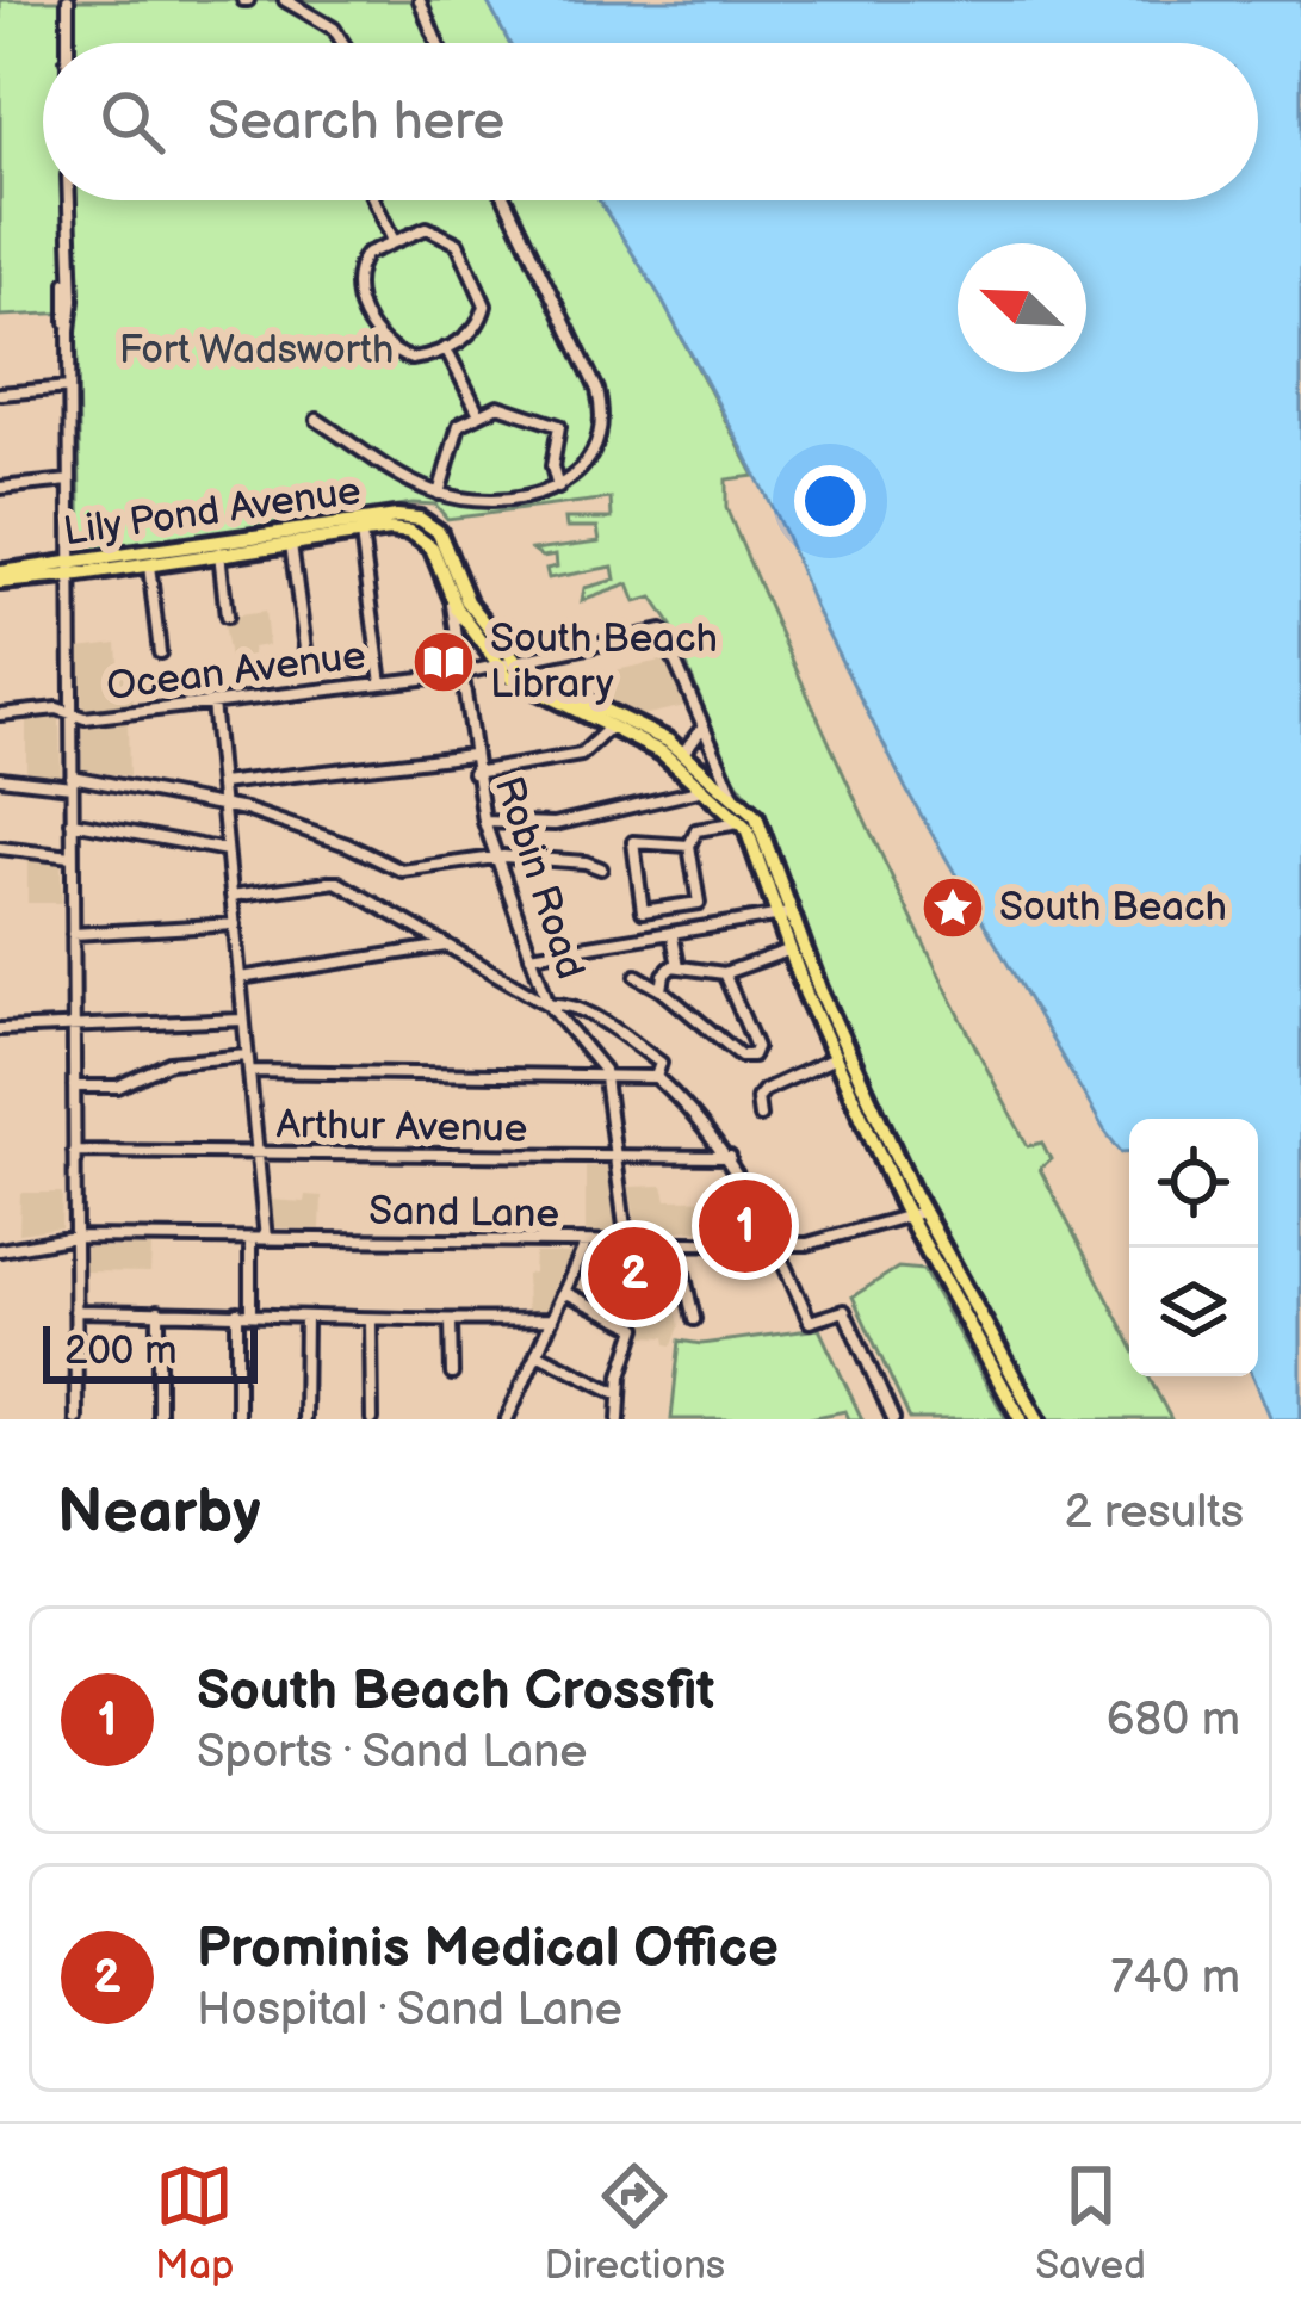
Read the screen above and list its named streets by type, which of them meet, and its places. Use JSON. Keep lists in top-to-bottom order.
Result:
{
  "streets": {
    "main road": ["Lily Pond Avenue"],
    "street": [
      "Ocean Avenue",
      "Robin Road",
      "Arthur Avenue",
      "Sand Lane"
    ]
  },
  "crossings": [
    ["Ocean Avenue", "Robin Road"]
  ],
  "parks": ["Fort Wadsworth"],
  "places": {
    "library": ["South Beach Library"],
    "place": ["South Beach"]
  },
  "scale_bar": "200 m",
  "north": "top left",
  "page": {
    "search": "Search here",
    "pins": ["1", "2"],
    "scale": "200 m",
    "heading": ["Nearby", "2 results"],
    "list": [
      {
        "mark": "1",
        "name": "South Beach Crossfit",
        "note": "Sports · Sand Lane",
        "value": "680 m"
      },
      {
        "mark": "2",
        "name": "Prominis Medical Office",
        "note": "Hospital · Sand Lane",
        "value": "740 m"
      }
    ],
    "nav": ["Map", "Directions", "Saved"]
  }
}
